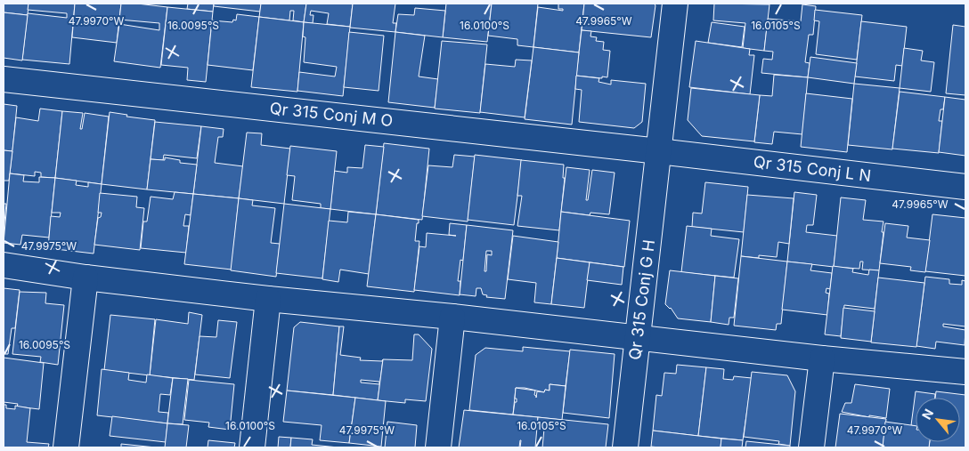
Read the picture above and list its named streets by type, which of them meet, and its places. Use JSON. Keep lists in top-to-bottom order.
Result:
{
  "streets": {
    "street": ["Qr 315 Conj M O", "Qr 315 Conj L N", "Qr 315 Conj G H"]
  },
  "crossings": [
    ["Qr 315 Conj M O", "Qr 315 Conj L N"],
    ["Qr 315 Conj M O", "Qr 315 Conj G H"],
    ["Qr 315 Conj L N", "Qr 315 Conj G H"]
  ],
  "north": "top left",
  "coordinates": [
    "47.9970°W",
    "47.9965°W",
    "16.0095°S",
    "16.0100°S",
    "16.0105°S",
    "47.9975°W"
  ]
}
